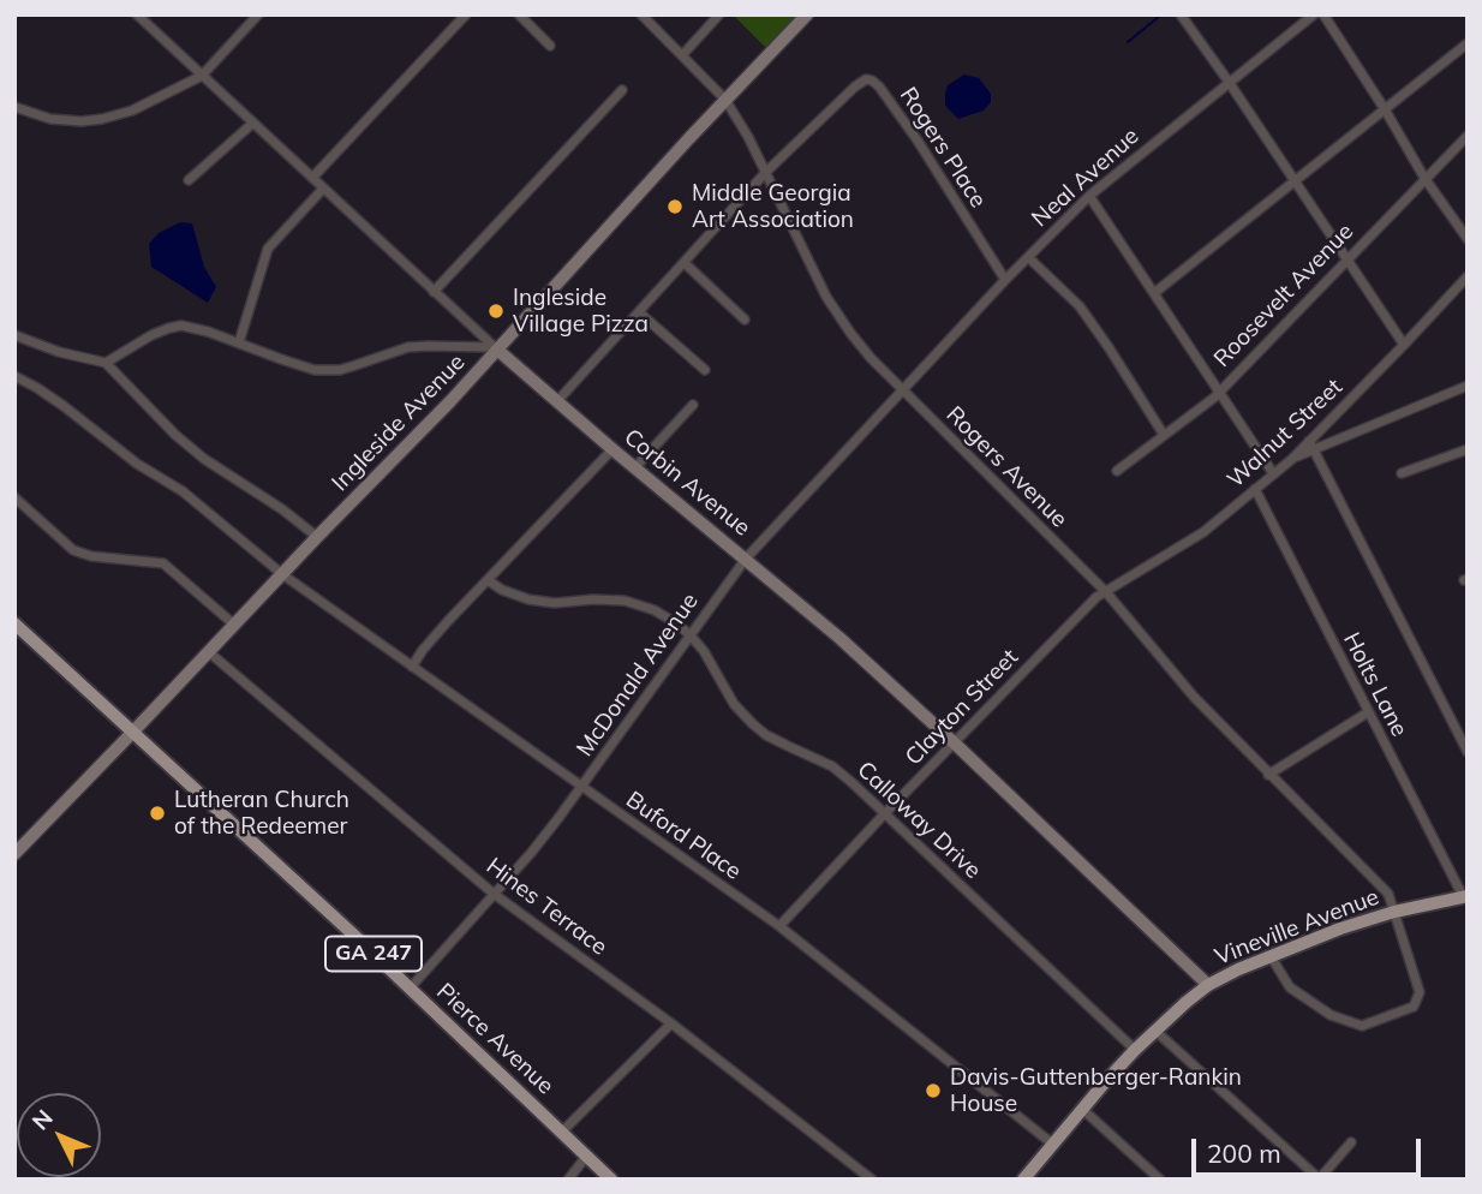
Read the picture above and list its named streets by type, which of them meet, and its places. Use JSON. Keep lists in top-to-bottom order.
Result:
{
  "streets": {
    "main road": ["Vineville Avenue", "GA 247", "Pierce Avenue"],
    "street": [
      "Rogers Place",
      "Neal Avenue",
      "Roosevelt Avenue",
      "Ingleside Avenue",
      "Walnut Street",
      "Rogers Avenue",
      "Corbin Avenue",
      "McDonald Avenue",
      "Holts Lane",
      "Clayton Street",
      "Calloway Drive",
      "Buford Place",
      "Hines Terrace"
    ]
  },
  "crossings": [
    ["Rogers Place", "Neal Avenue"],
    ["Rogers Place", "Rogers Avenue"],
    ["Rogers Place", "Corbin Avenue"],
    ["Neal Avenue", "Rogers Avenue"],
    ["Neal Avenue", "McDonald Avenue"],
    ["Ingleside Avenue", "Rogers Avenue"],
    ["Ingleside Avenue", "Corbin Avenue"],
    ["Ingleside Avenue", "Buford Place"],
    ["Ingleside Avenue", "Hines Terrace"],
    ["Ingleside Avenue", "Pierce Avenue"],
    ["Walnut Street", "Rogers Avenue"],
    ["Walnut Street", "Holts Lane"],
    ["Walnut Street", "Clayton Street"],
    ["Rogers Avenue", "McDonald Avenue"],
    ["Rogers Avenue", "Clayton Street"],
    ["Rogers Avenue", "Vineville Avenue"],
    ["Corbin Avenue", "McDonald Avenue"],
    ["Corbin Avenue", "Clayton Street"],
    ["Corbin Avenue", "Vineville Avenue"],
    ["McDonald Avenue", "Calloway Drive"],
    ["McDonald Avenue", "Buford Place"],
    ["McDonald Avenue", "Hines Terrace"],
    ["McDonald Avenue", "Pierce Avenue"],
    ["Holts Lane", "Vineville Avenue"],
    ["Clayton Street", "Calloway Drive"],
    ["Clayton Street", "Buford Place"],
    ["Calloway Drive", "Vineville Avenue"],
    ["Buford Place", "Vineville Avenue"]
  ],
  "places": [
    "Middle Georgia Art Association",
    "Ingleside Village Pizza",
    "Lutheran Church of the Redeemer",
    "Davis-Guttenberger-Rankin House"
  ],
  "scale_bar": "200 m",
  "north": "top left"
}
